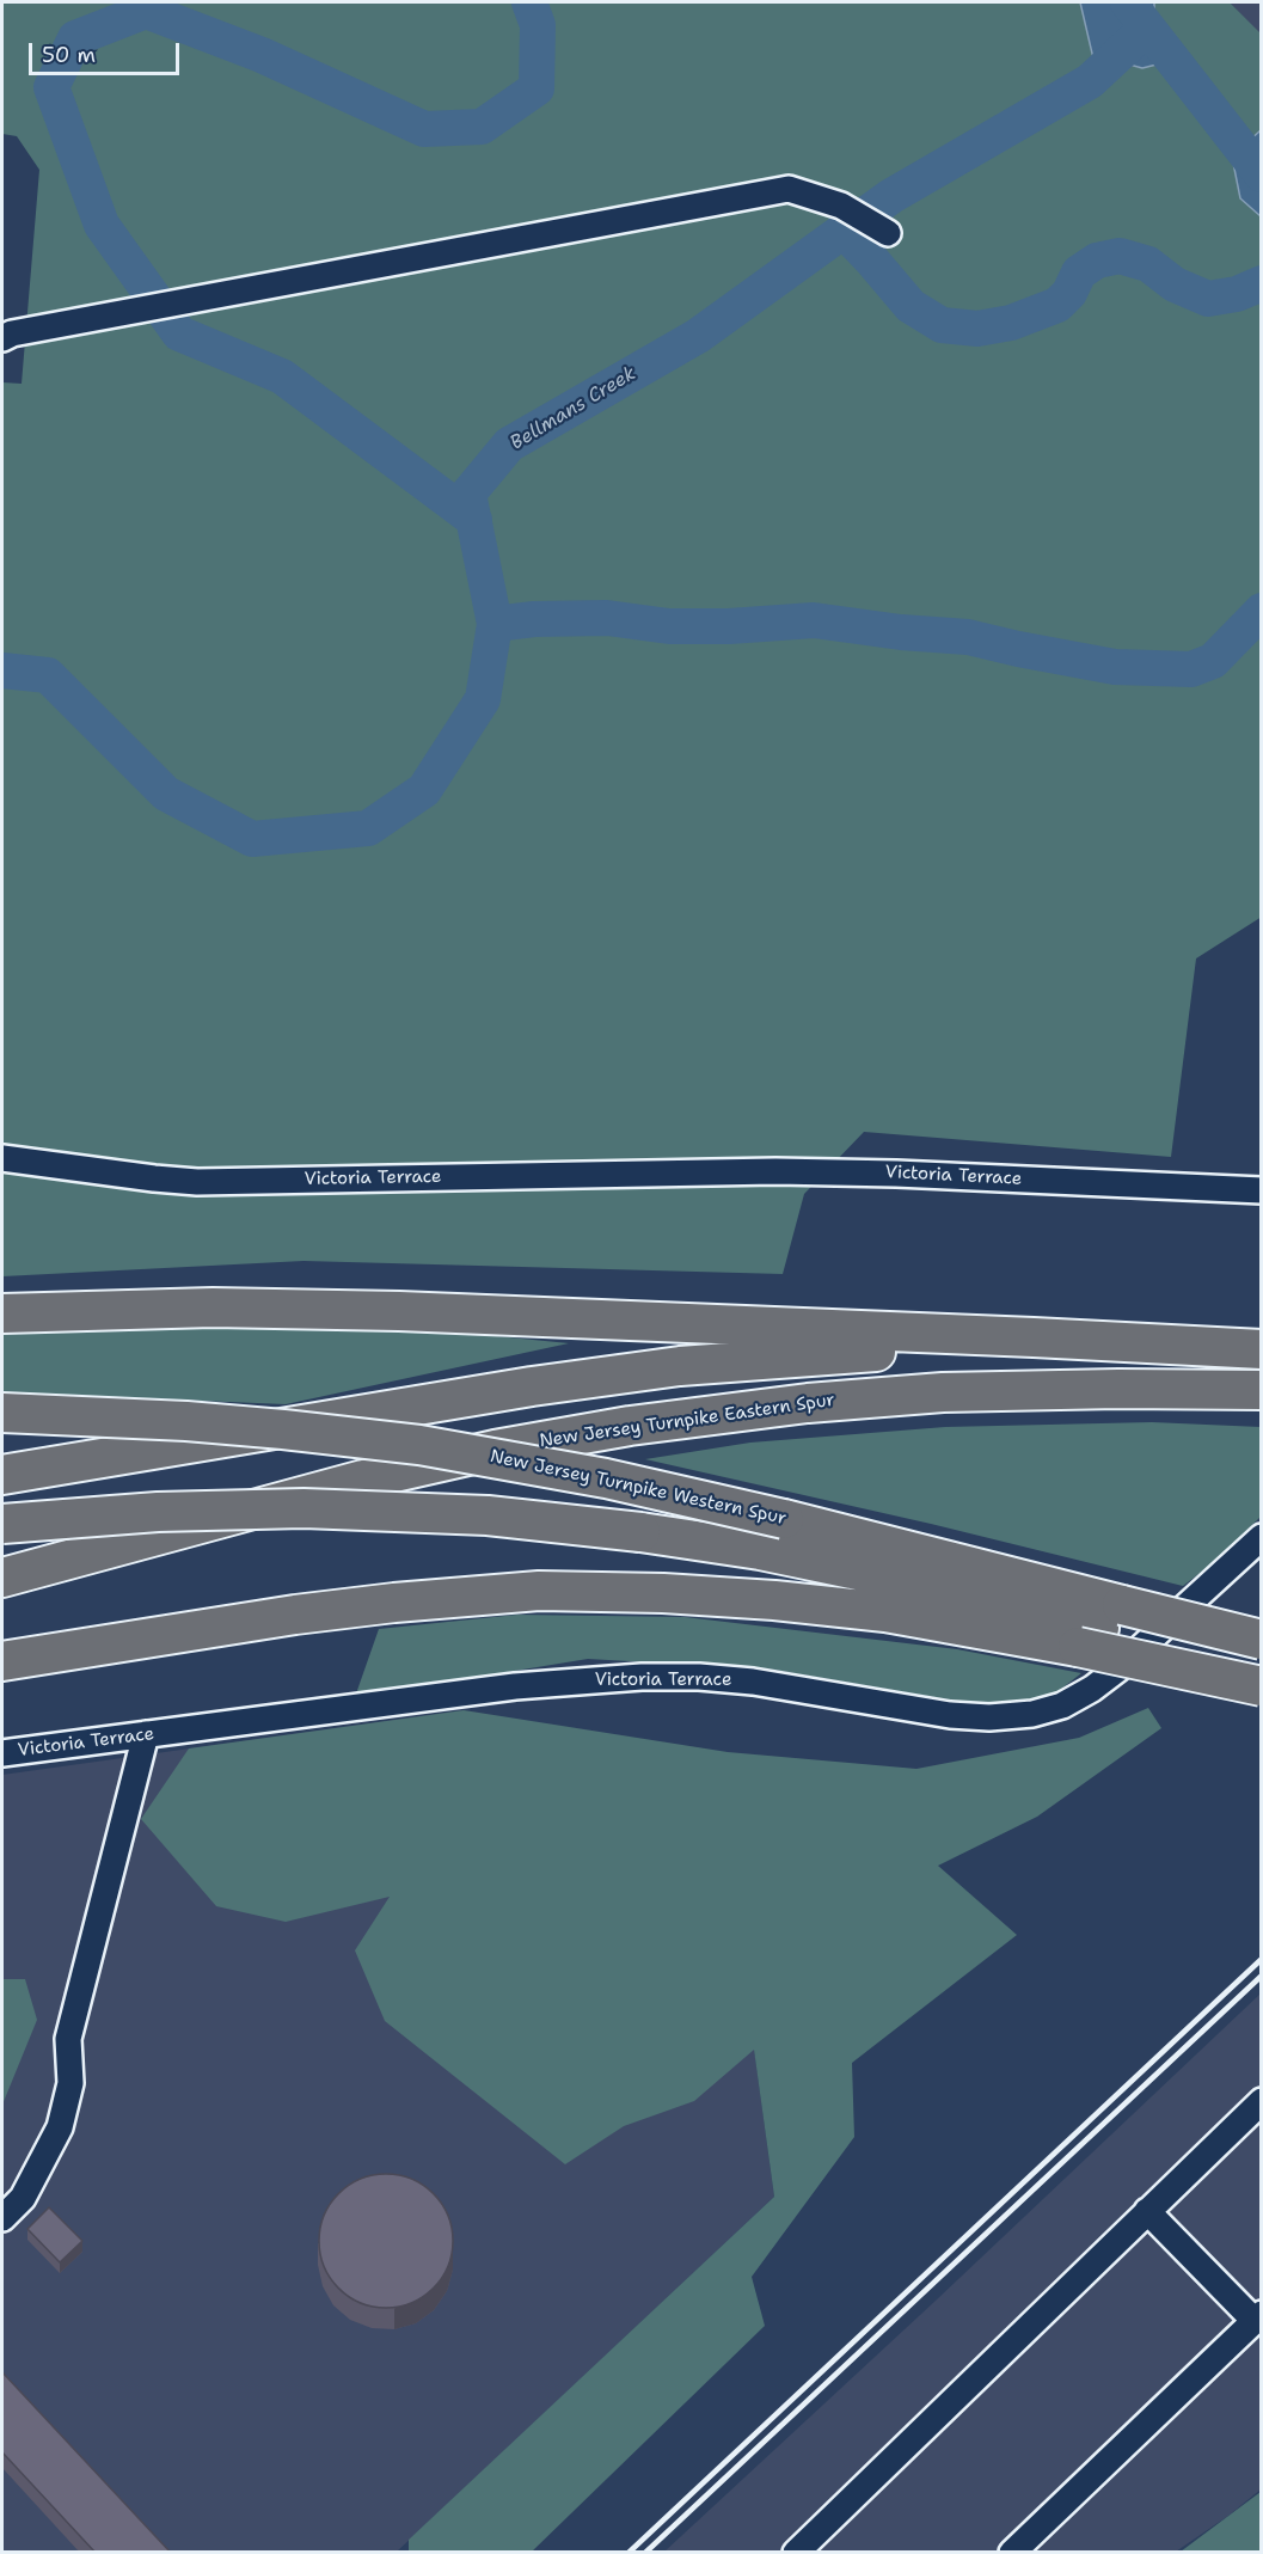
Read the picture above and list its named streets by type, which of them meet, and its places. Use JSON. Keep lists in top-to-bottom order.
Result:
{
  "streets": {
    "highway": ["New Jersey Turnpike Eastern Spur", "New Jersey Turnpike Western Spur"],
    "street": ["Victoria Terrace"]
  },
  "water": ["Bellmans Creek"],
  "scale_bar": "50 m"
}
